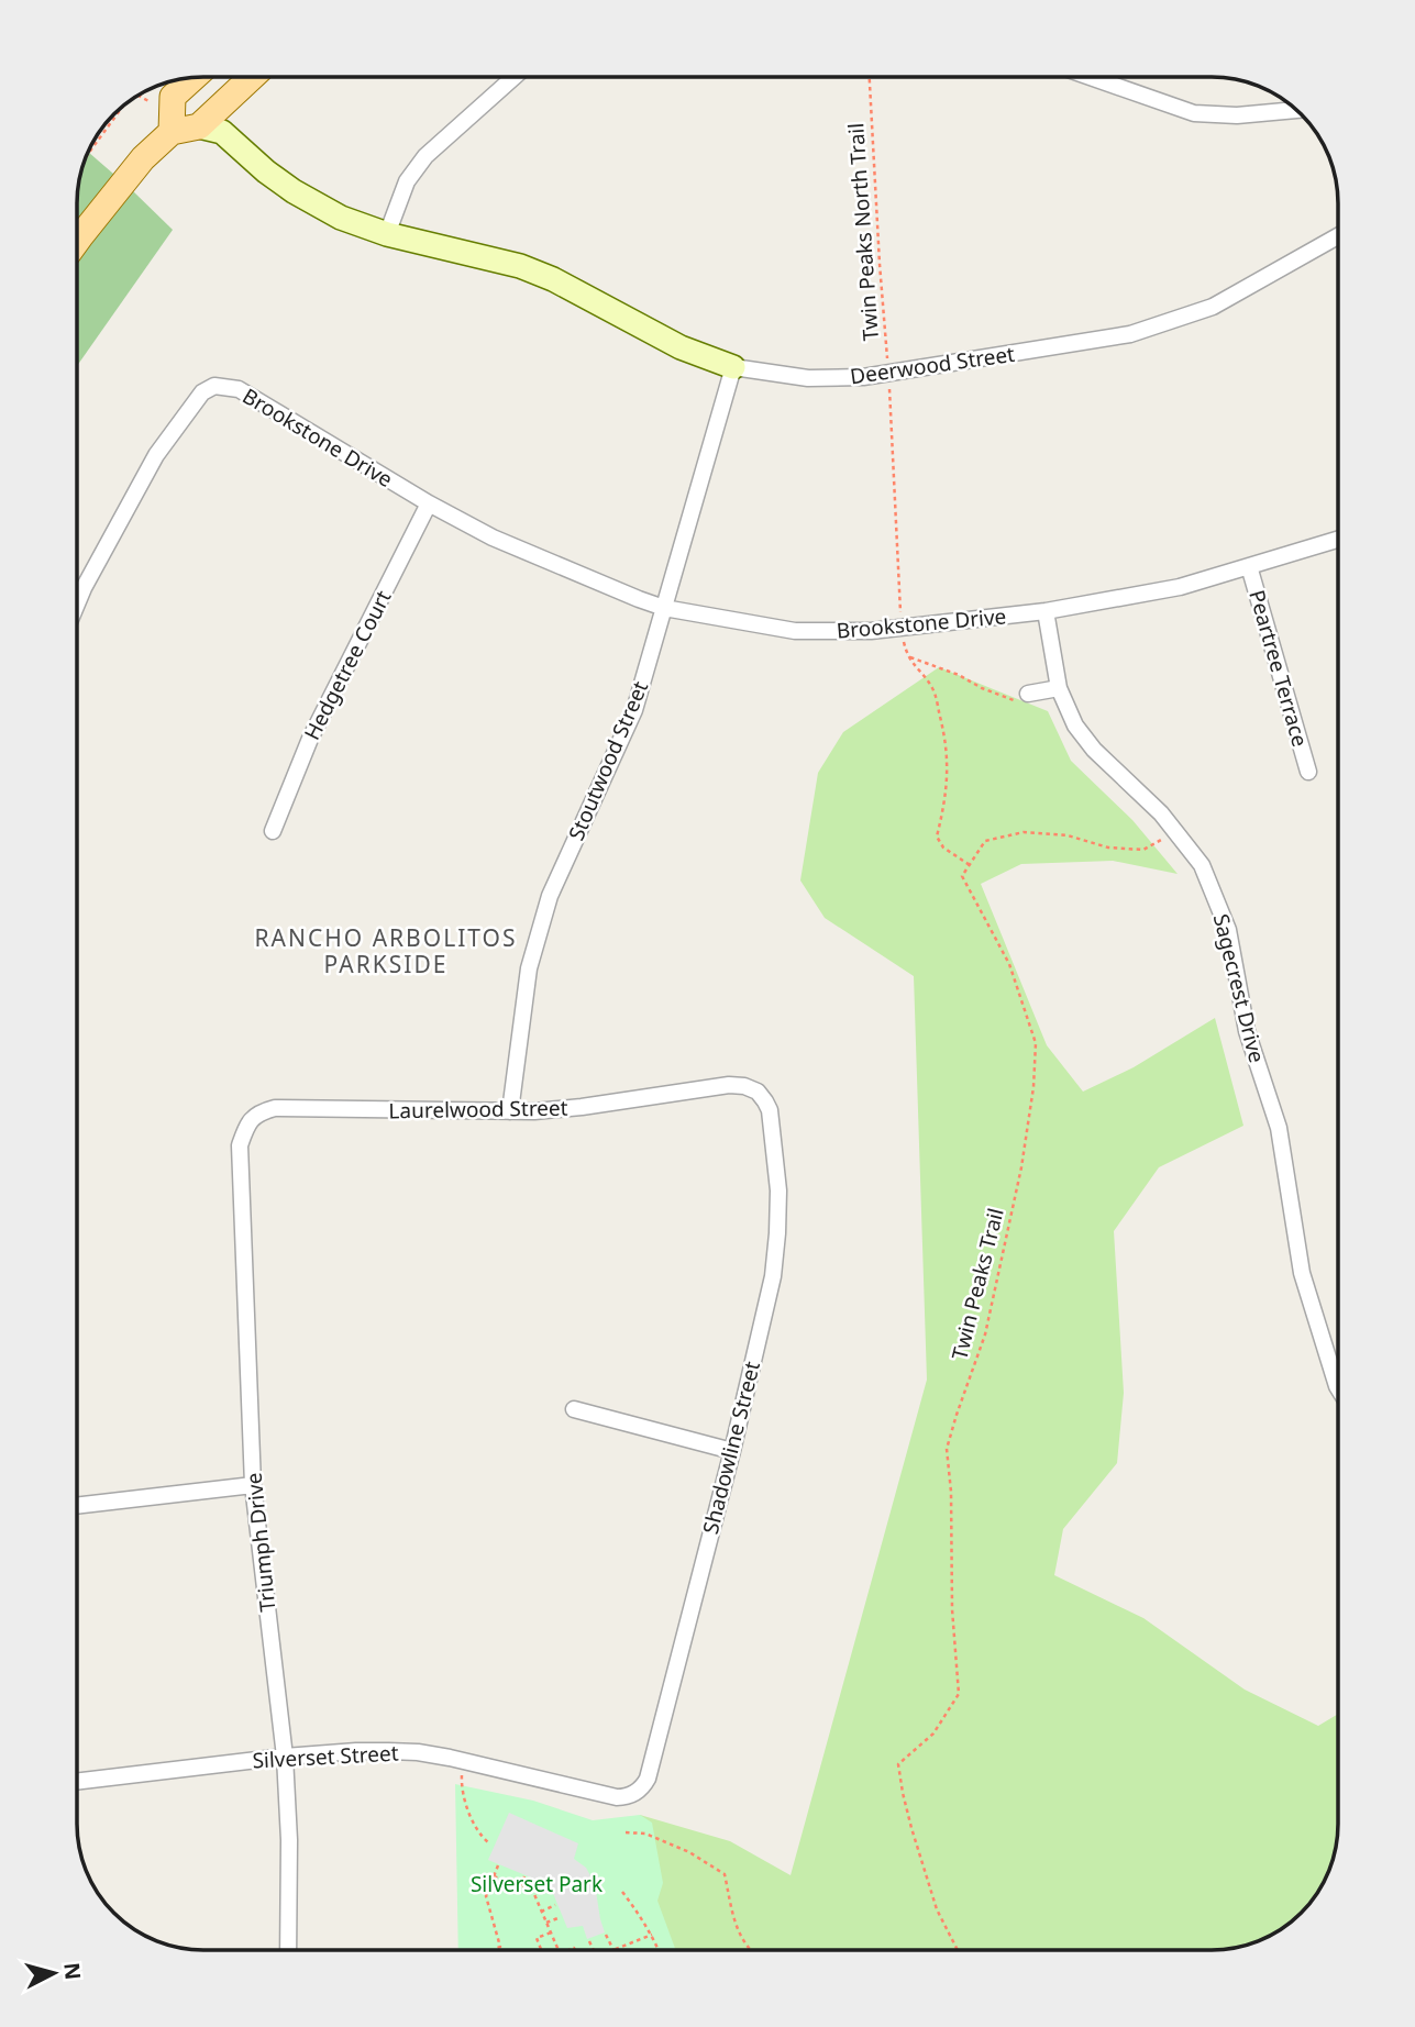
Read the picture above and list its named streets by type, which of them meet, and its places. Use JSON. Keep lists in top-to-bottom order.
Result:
{
  "streets": {
    "street": [
      "Deerwood Street",
      "Brookstone Drive",
      "Hedgetree Court",
      "Peartree Terrace",
      "Stoutwood Street",
      "Sagecrest Drive",
      "Laurelwood Street",
      "Shadowline Street",
      "Triumph Drive",
      "Silverset Street"
    ],
    "path": ["Twin Peaks North Trail", "Twin Peaks Trail"]
  },
  "crossings": [
    ["Twin Peaks North Trail", "Deerwood Street"],
    ["Twin Peaks North Trail", "Brookstone Drive"],
    ["Deerwood Street", "Stoutwood Street"],
    ["Brookstone Drive", "Hedgetree Court"],
    ["Brookstone Drive", "Peartree Terrace"],
    ["Brookstone Drive", "Stoutwood Street"],
    ["Brookstone Drive", "Sagecrest Drive"],
    ["Stoutwood Street", "Laurelwood Street"],
    ["Laurelwood Street", "Shadowline Street"],
    ["Laurelwood Street", "Triumph Drive"],
    ["Shadowline Street", "Silverset Street"],
    ["Triumph Drive", "Silverset Street"]
  ],
  "districts": ["RANCHO ARBOLITOS PARKSIDE"],
  "parks": ["Silverset Park"],
  "north": "right"
}
